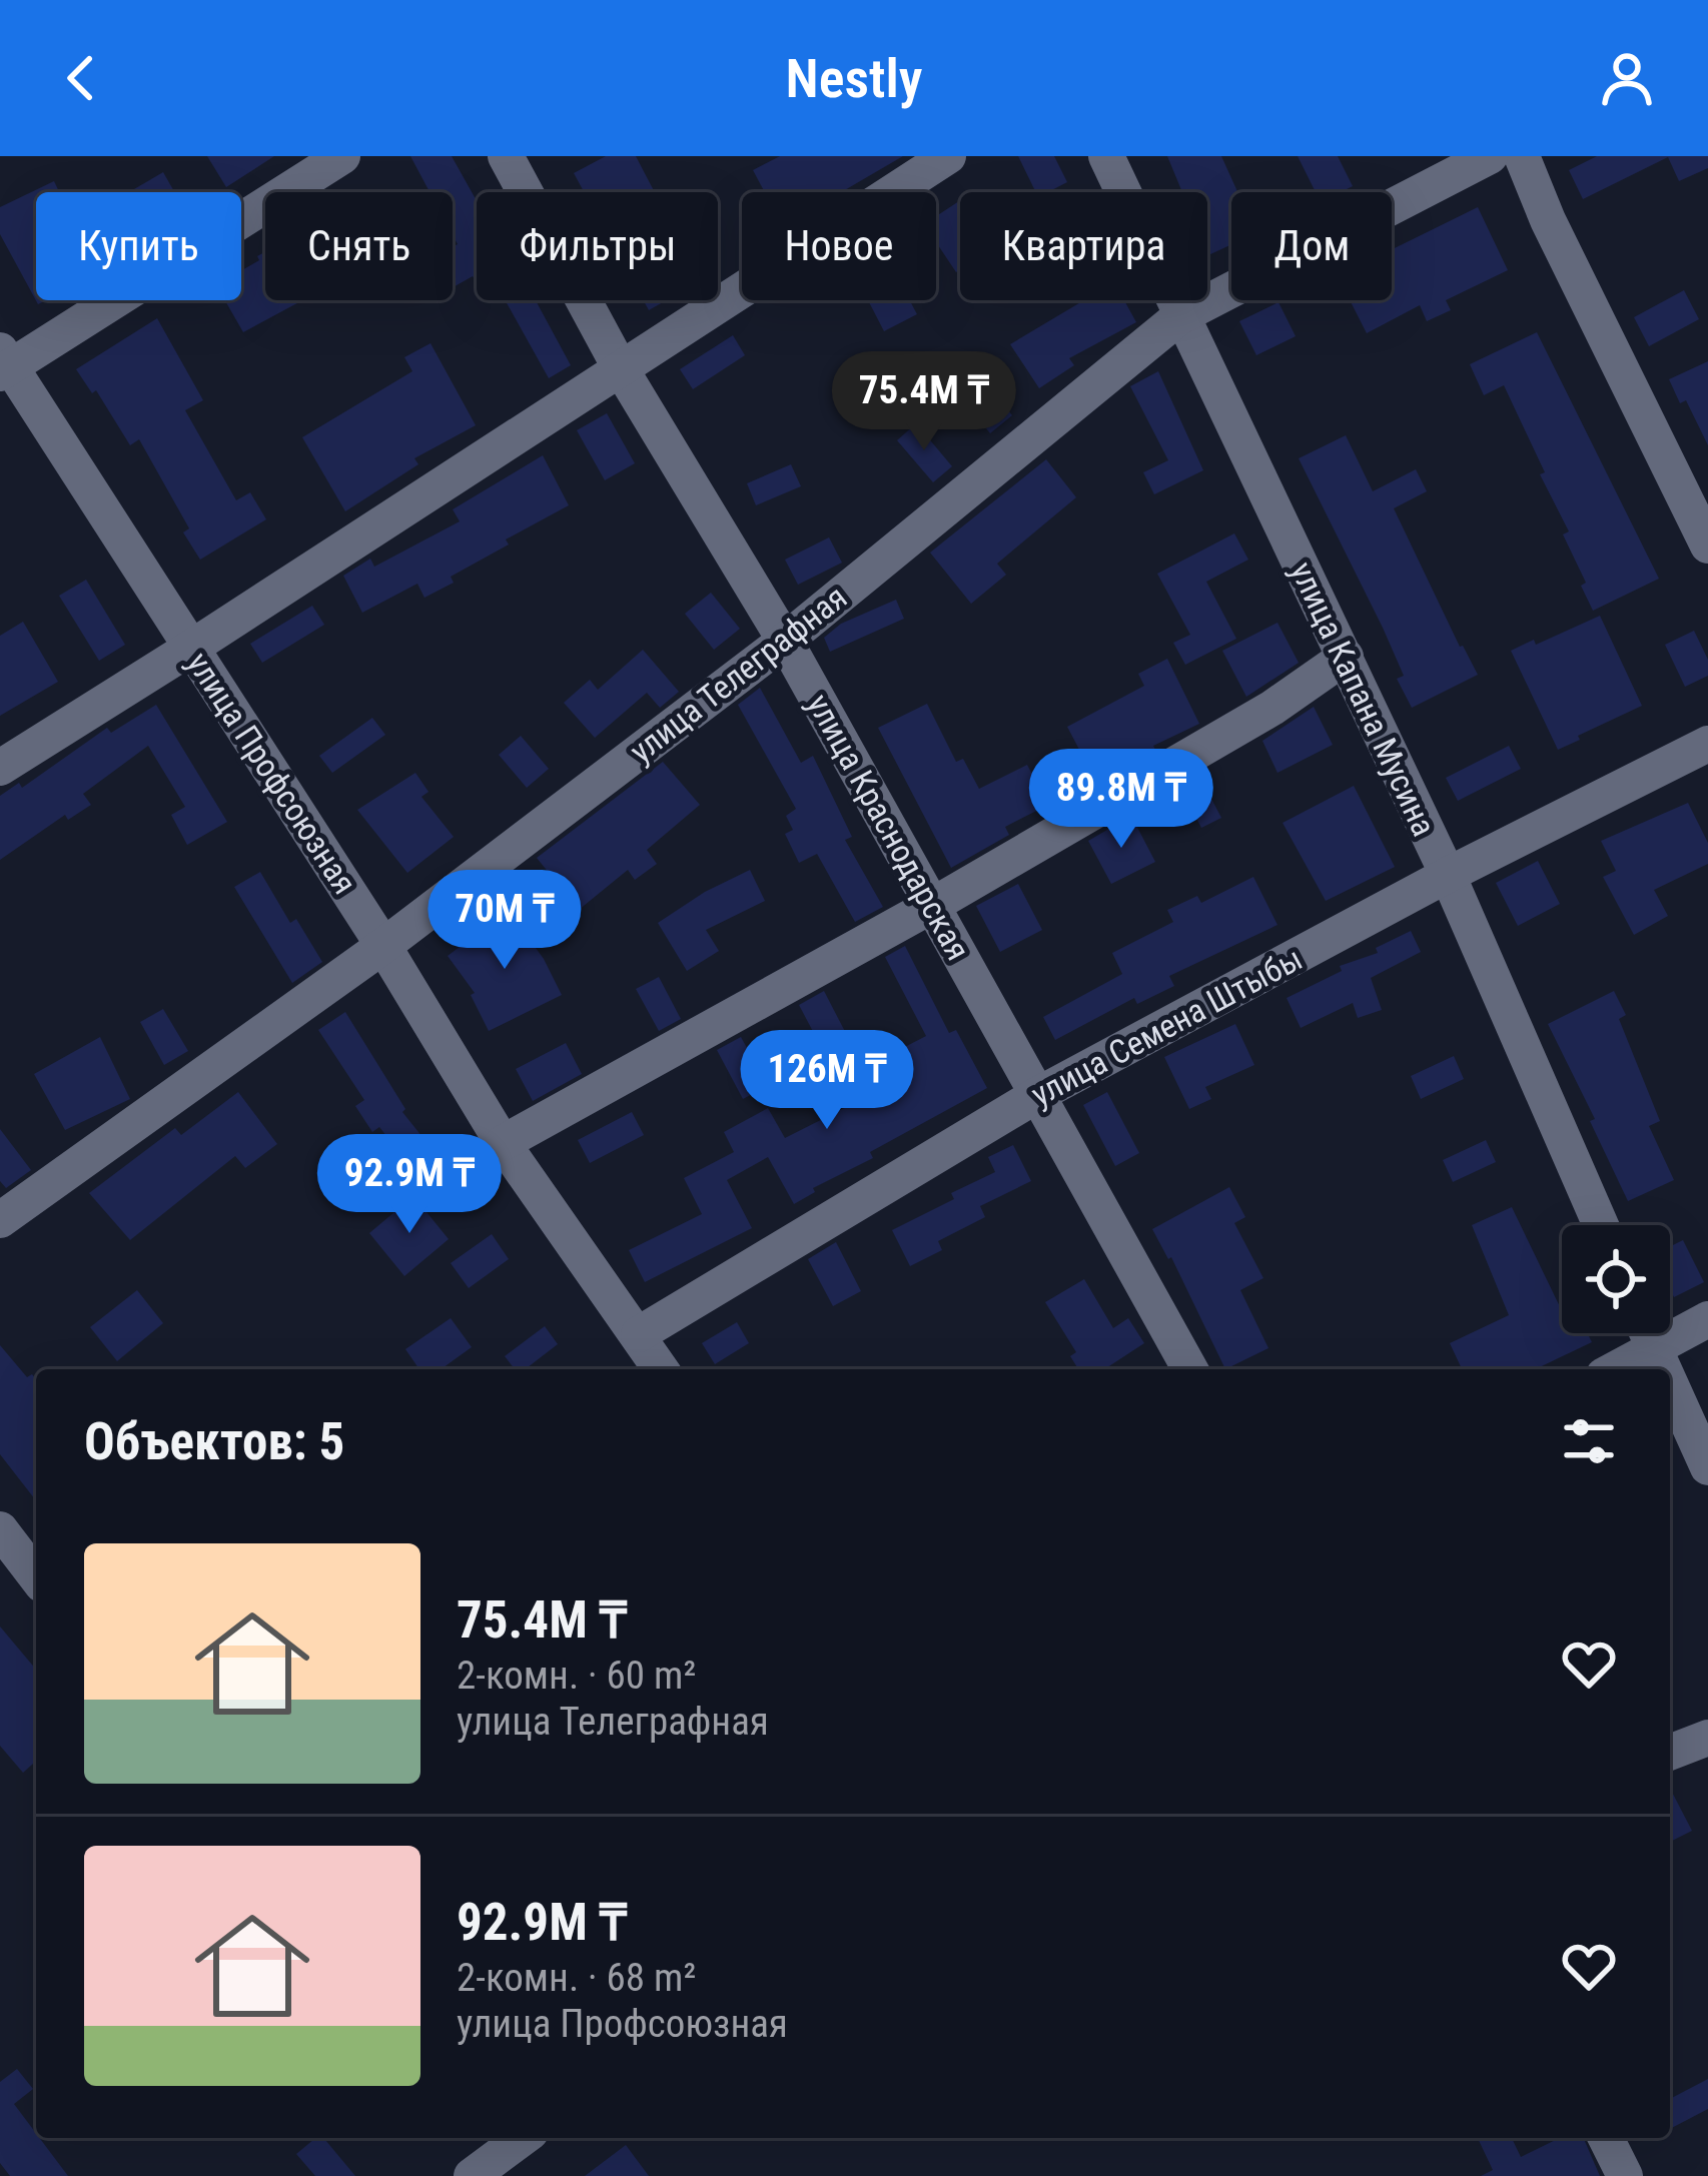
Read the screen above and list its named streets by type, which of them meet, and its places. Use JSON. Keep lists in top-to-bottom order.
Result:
{
  "streets": {
    "street": [
      "улица Телеграфная",
      "улица Капана Мусина",
      "улица Профсоюзная",
      "улица Краснодарская",
      "улица Семена Штыбы"
    ]
  },
  "crossings": [
    ["улица Телеграфная", "улица Капана Мусина"],
    ["улица Телеграфная", "улица Профсоюзная"],
    ["улица Телеграфная", "улица Краснодарская"],
    ["улица Капана Мусина", "улица Семена Штыбы"],
    ["улица Профсоюзная", "улица Семена Штыбы"],
    ["улица Краснодарская", "улица Семена Штыбы"]
  ],
  "page": {
    "header": "Nestly",
    "chip": [
      "Купить",
      "Снять",
      "Фильтры",
      "Новое",
      "Квартира",
      "Дом"
    ],
    "price": [
      "75.4M ₸",
      "89.8M ₸",
      "70M ₸",
      "126M ₸",
      "92.9M ₸"
    ],
    "heading": "Объектов: 5",
    "list": [
      {
        "name": "75.4M ₸",
        "note": "2-комн. · 60 m² · улица Телеграфная"
      },
      {
        "name": "92.9M ₸",
        "note": "2-комн. · 68 m² · улица Профсоюзная"
      }
    ]
  }
}
